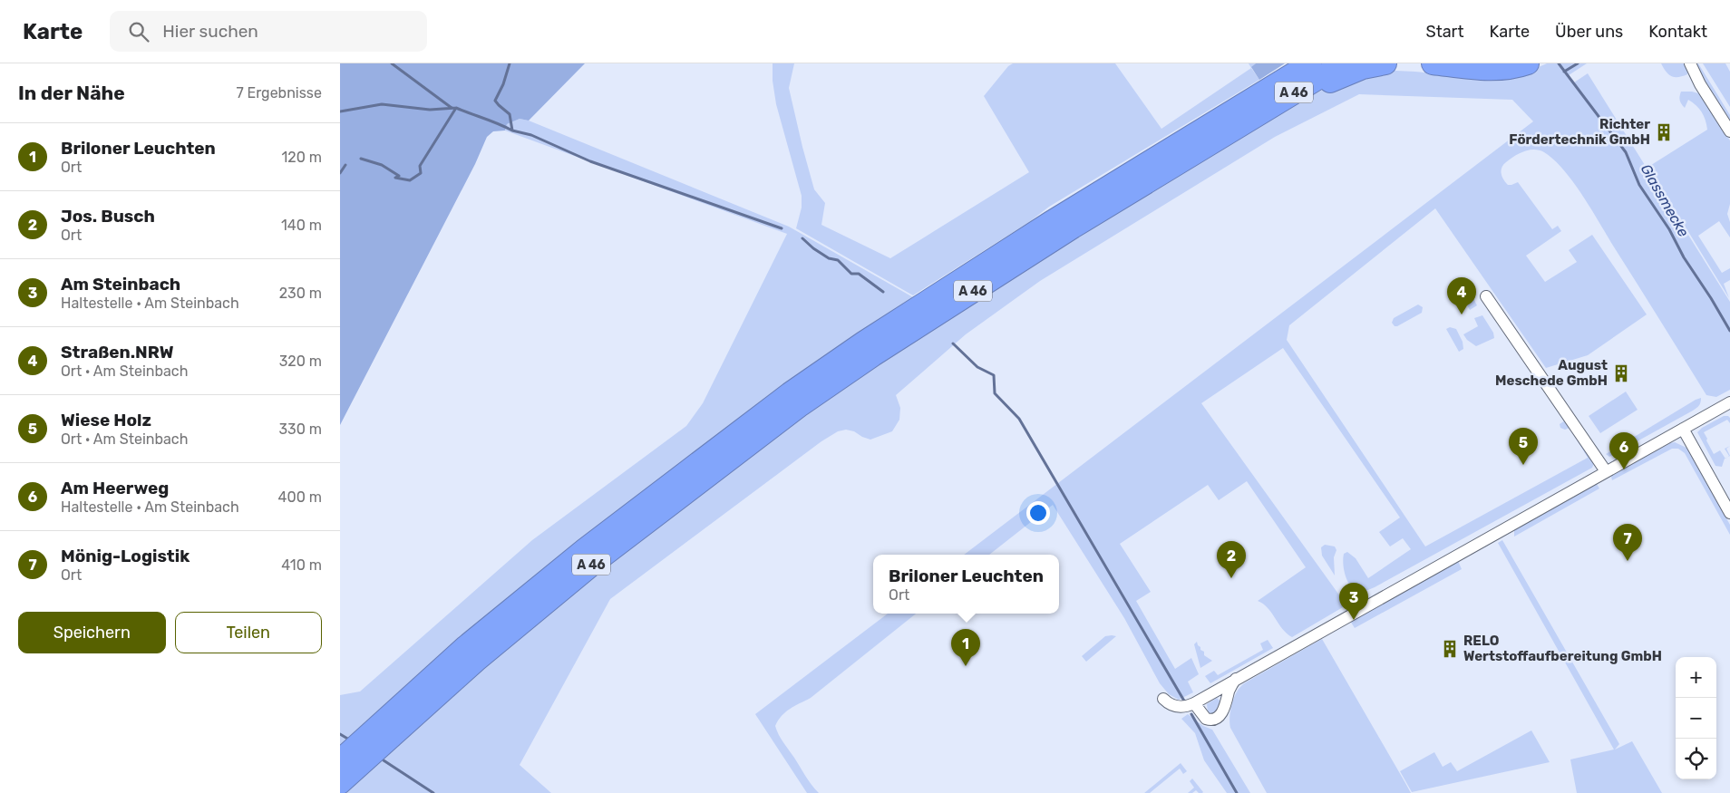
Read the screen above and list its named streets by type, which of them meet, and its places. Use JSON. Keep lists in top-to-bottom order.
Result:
{
  "streets": {
    "highway": ["A 46"]
  },
  "water": ["Glassmecke"],
  "places": {
    "building": ["Richter Fördertechnik GmbH", "August Meschede GmbH", "RELO Wertstoffaufbereitung GmbH"]
  },
  "page": {
    "header": "Karte",
    "search": "Hier suchen",
    "nav": [
      "Start",
      "Karte",
      "Über uns",
      "Kontakt"
    ],
    "heading": ["In der Nähe", "7 Ergebnisse"],
    "list": [
      {
        "mark": "1",
        "name": "Briloner Leuchten",
        "note": "Ort",
        "value": "120 m"
      },
      {
        "mark": "2",
        "name": "Jos. Busch",
        "note": "Ort",
        "value": "140 m"
      },
      {
        "mark": "3",
        "name": "Am Steinbach",
        "note": "Haltestelle · Am Steinbach",
        "value": "230 m"
      },
      {
        "mark": "4",
        "name": "Straßen.NRW",
        "note": "Ort · Am Steinbach",
        "value": "320 m"
      },
      {
        "mark": "5",
        "name": "Wiese Holz",
        "note": "Ort · Am Steinbach",
        "value": "330 m"
      },
      {
        "mark": "6",
        "name": "Am Heerweg",
        "note": "Haltestelle · Am Steinbach",
        "value": "400 m"
      },
      {
        "mark": "7",
        "name": "Mönig-Logistik",
        "note": "Ort",
        "value": "410 m"
      }
    ],
    "pins": [
      "4",
      "5",
      "6",
      "7",
      "2",
      "3",
      "1"
    ],
    "popup": ["Briloner Leuchten", "Ort"],
    "buttons": ["Speichern", "Teilen"],
    "map_buttons": ["+", "−"]
  }
}
